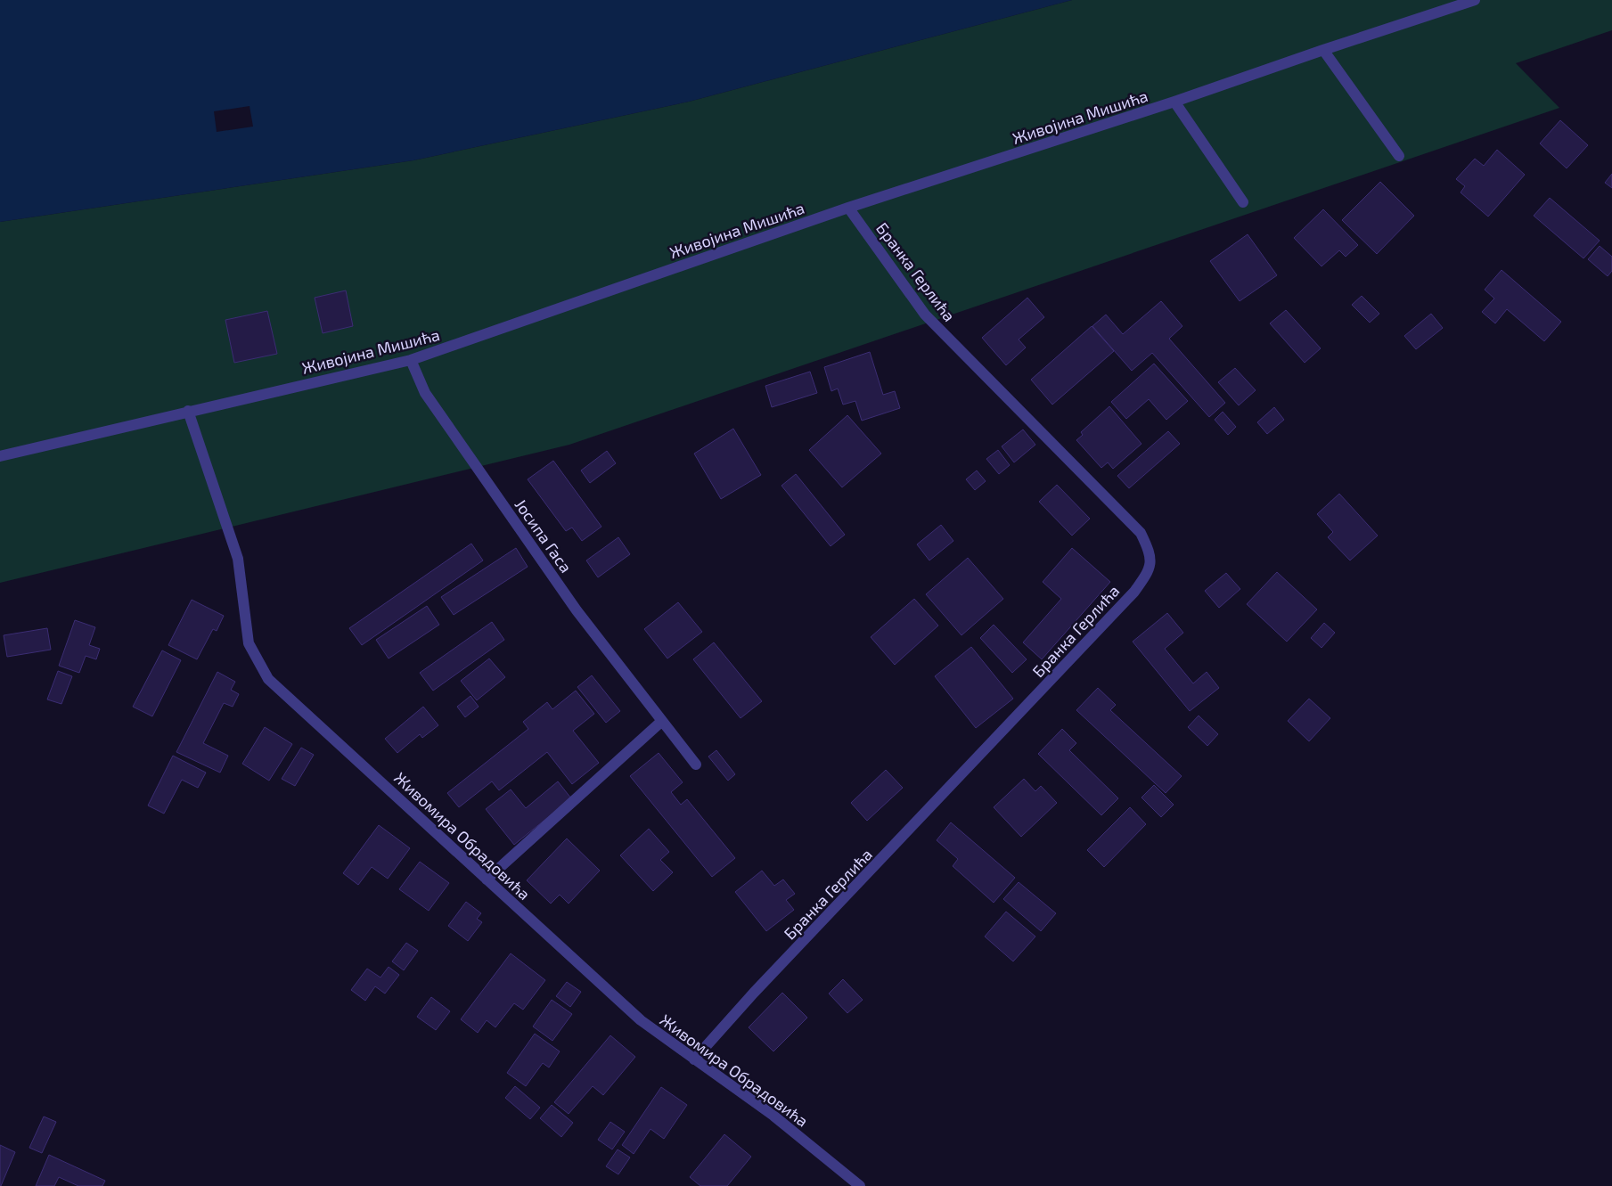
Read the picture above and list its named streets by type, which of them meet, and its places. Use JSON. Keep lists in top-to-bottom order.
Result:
{
  "streets": {
    "street": [
      "Живојина Мишића",
      "Бранка Герлића",
      "Јосипа Гаса",
      "Живомира Обрадовића"
    ]
  },
  "crossings": [
    ["Живојина Мишића", "Бранка Герлића"],
    ["Живојина Мишића", "Јосипа Гаса"],
    ["Живојина Мишића", "Живомира Обрадовића"],
    ["Бранка Герлића", "Живомира Обрадовића"]
  ]
}
